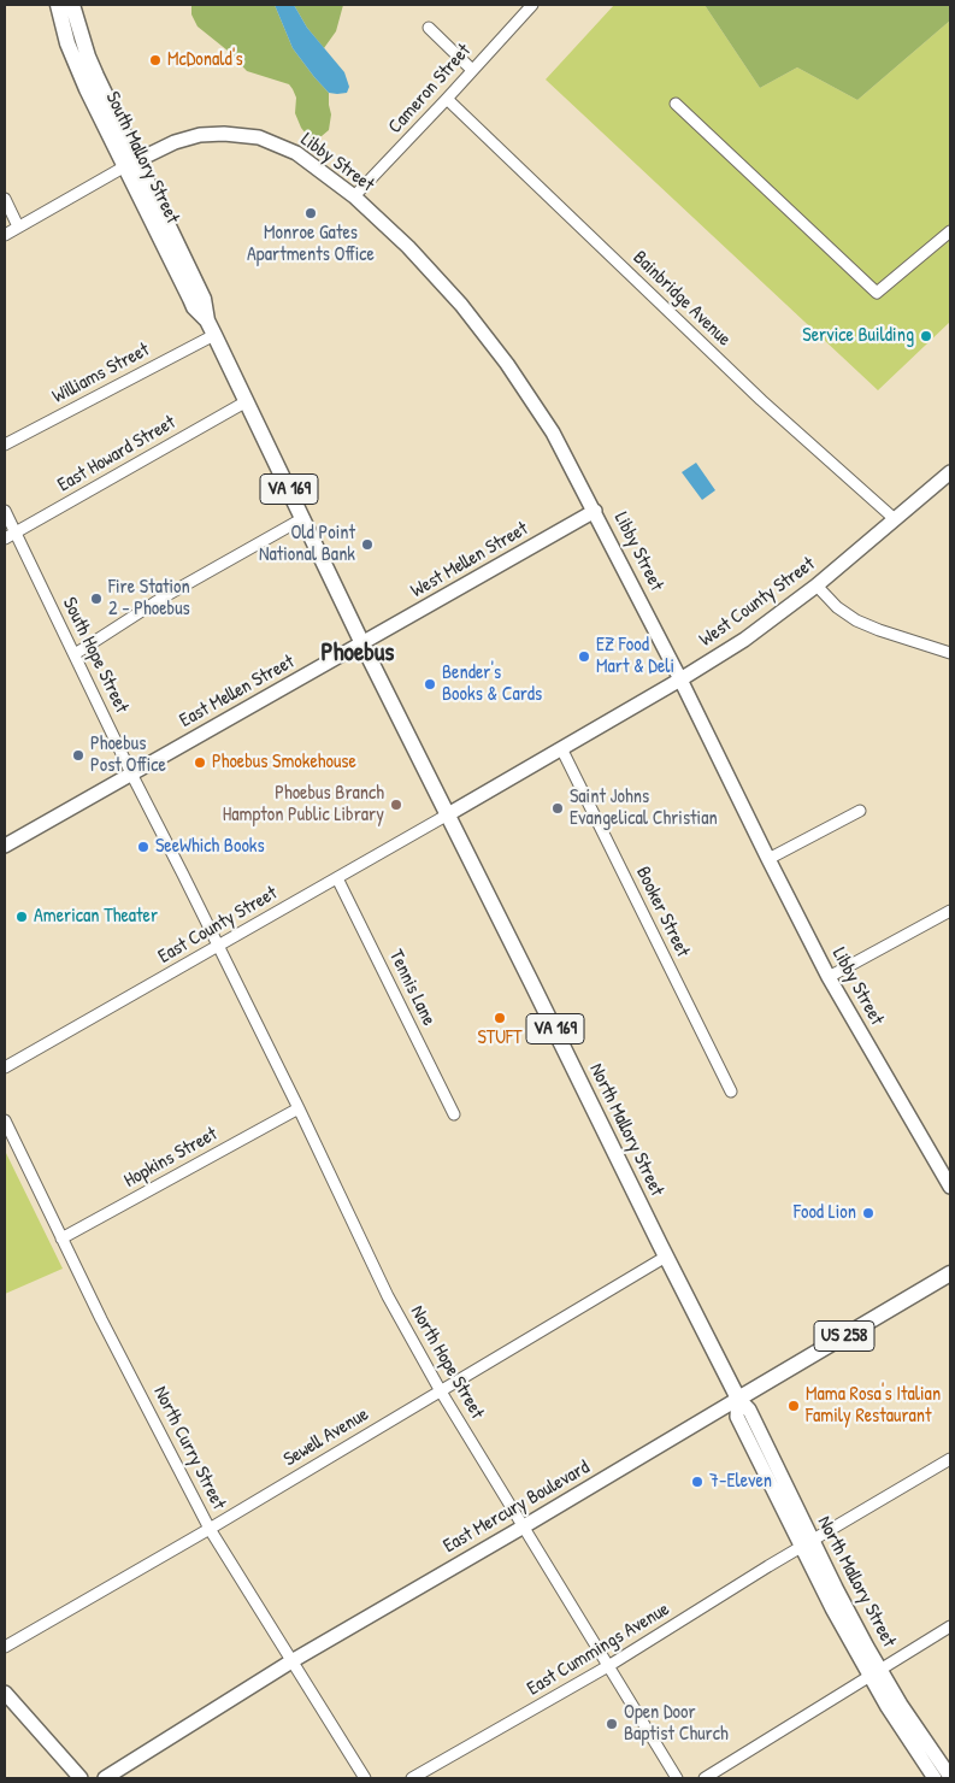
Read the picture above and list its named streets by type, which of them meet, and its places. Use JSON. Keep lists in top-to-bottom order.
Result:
{
  "streets": {
    "main road": [
      "South Mallory Street",
      "Libby Street",
      "VA 169",
      "West Mellen Street",
      "West County Street",
      "East Mellen Street",
      "North Mallory Street",
      "US 258",
      "East Mercury Boulevard"
    ],
    "street": [
      "Cameron Street",
      "Bainbridge Avenue",
      "Williams Street",
      "East Howard Street",
      "South Hope Street",
      "Booker Street",
      "East County Street",
      "Tennis Lane",
      "Hopkins Street",
      "North Hope Street",
      "Sewell Avenue",
      "North Curry Street",
      "East Cummings Avenue"
    ]
  },
  "crossings": [
    ["Cameron Street", "Libby Street"],
    ["Cameron Street", "Bainbridge Avenue"],
    ["South Mallory Street", "Libby Street"],
    ["South Mallory Street", "Williams Street"],
    ["South Mallory Street", "East Howard Street"],
    ["South Mallory Street", "West Mellen Street"],
    ["South Mallory Street", "West County Street"],
    ["South Mallory Street", "East Mellen Street"],
    ["South Mallory Street", "East County Street"],
    ["South Mallory Street", "North Mallory Street"],
    ["Libby Street", "West Mellen Street"],
    ["Libby Street", "West County Street"],
    ["Bainbridge Avenue", "West County Street"],
    ["East Howard Street", "South Hope Street"],
    ["West Mellen Street", "East Mellen Street"],
    ["West County Street", "Booker Street"],
    ["West County Street", "East County Street"],
    ["West County Street", "North Mallory Street"],
    ["South Hope Street", "East Mellen Street"],
    ["South Hope Street", "East County Street"],
    ["South Hope Street", "North Hope Street"],
    ["East County Street", "Tennis Lane"],
    ["East County Street", "North Mallory Street"],
    ["East County Street", "North Hope Street"],
    ["North Mallory Street", "Sewell Avenue"],
    ["North Mallory Street", "East Mercury Boulevard"],
    ["North Mallory Street", "East Cummings Avenue"],
    ["Hopkins Street", "North Hope Street"],
    ["Hopkins Street", "North Curry Street"],
    ["North Hope Street", "Sewell Avenue"],
    ["North Hope Street", "East Mercury Boulevard"],
    ["North Hope Street", "East Cummings Avenue"],
    ["Sewell Avenue", "North Curry Street"],
    ["North Curry Street", "East Mercury Boulevard"]
  ],
  "districts": ["Phoebus"],
  "places": [
    "McDonald's",
    "Monroe Gates Apartments Office",
    "Service Building",
    "Old Point National Bank",
    "Fire Station 2 - Phoebus",
    "EZ Food Mart & Deli",
    "Bender's Books & Cards",
    "Phoebus Post Office",
    "Phoebus Smokehouse",
    "Phoebus Branch Hampton Public Library",
    "Saint Johns Evangelical Christian",
    "SeeWhich Books",
    "American Theater",
    "STUFT",
    "Food Lion",
    "Mama Rosa's Italian Family Restaurant",
    "7-Eleven",
    "Open Door Baptist Church"
  ]
}
